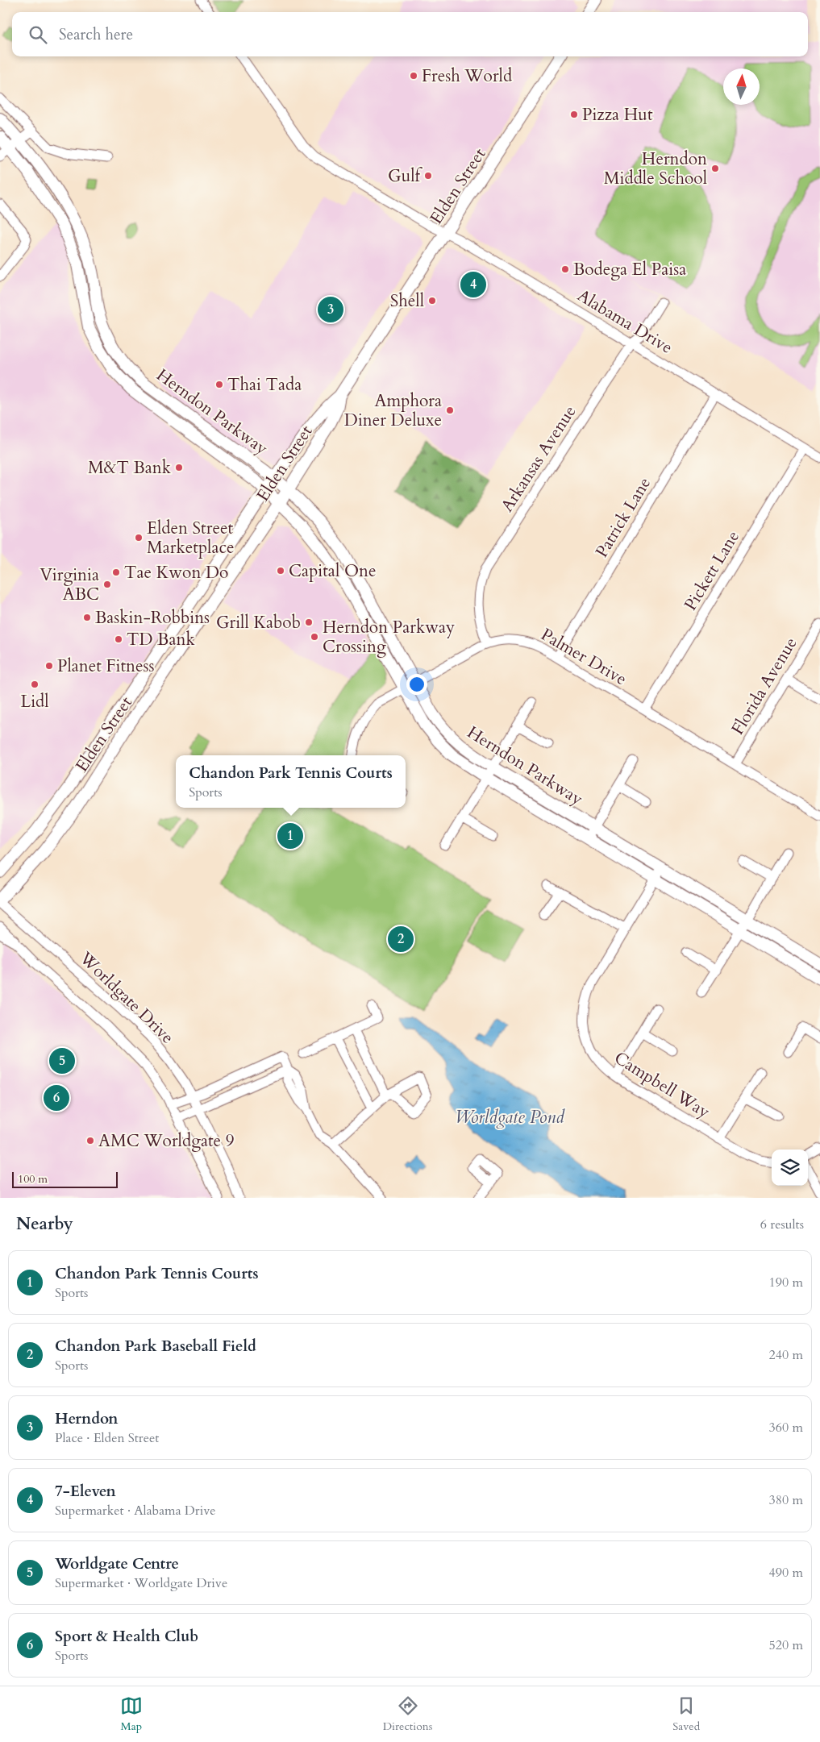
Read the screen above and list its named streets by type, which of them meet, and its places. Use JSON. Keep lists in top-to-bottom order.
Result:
{
  "streets": {
    "main road": ["Elden Street", "Herndon Parkway"],
    "street": [
      "Alabama Drive",
      "Arkansas Avenue",
      "Patrick Lane",
      "Pickett Lane",
      "Palmer Drive",
      "Florida Avenue",
      "Worldgate Drive",
      "Campbell Way"
    ]
  },
  "crossings": [
    ["Elden Street", "Alabama Drive"],
    ["Elden Street", "Herndon Parkway"],
    ["Alabama Drive", "Arkansas Avenue"],
    ["Alabama Drive", "Patrick Lane"],
    ["Alabama Drive", "Pickett Lane"],
    ["Herndon Parkway", "Palmer Drive"],
    ["Herndon Parkway", "Campbell Way"],
    ["Arkansas Avenue", "Palmer Drive"],
    ["Patrick Lane", "Palmer Drive"],
    ["Pickett Lane", "Palmer Drive"],
    ["Palmer Drive", "Florida Avenue"]
  ],
  "water": ["Worldgate Pond"],
  "places": [
    "Fresh World",
    "Pizza Hut",
    "Herndon Middle School",
    "Gulf",
    "Bodega El Paisa",
    "Shell",
    "Thai Tada",
    "Amphora Diner Deluxe",
    "M&T Bank",
    "Elden Street Marketplace",
    "Capital One",
    "Tae Kwon Do",
    "Virginia ABC",
    "Baskin-Robbins",
    "Grill Kabob",
    "Herndon Parkway Crossing",
    "TD Bank",
    "Planet Fitness",
    "Lidl",
    "AMC Worldgate 9"
  ],
  "scale_bar": "100 m",
  "north": "top",
  "page": {
    "search": "Search here",
    "pins": [
      "4",
      "3",
      "1",
      "2",
      "5",
      "6"
    ],
    "popup": ["Chandon Park Tennis Courts", "Sports"],
    "scale": "100 m",
    "heading": ["Nearby", "6 results"],
    "list": [
      {
        "mark": "1",
        "name": "Chandon Park Tennis Courts",
        "note": "Sports",
        "value": "190 m"
      },
      {
        "mark": "2",
        "name": "Chandon Park Baseball Field",
        "note": "Sports",
        "value": "240 m"
      },
      {
        "mark": "3",
        "name": "Herndon",
        "note": "Place · Elden Street",
        "value": "360 m"
      },
      {
        "mark": "4",
        "name": "7-Eleven",
        "note": "Supermarket · Alabama Drive",
        "value": "380 m"
      },
      {
        "mark": "5",
        "name": "Worldgate Centre",
        "note": "Supermarket · Worldgate Drive",
        "value": "490 m"
      },
      {
        "mark": "6",
        "name": "Sport & Health Club",
        "note": "Sports",
        "value": "520 m"
      }
    ],
    "nav": ["Map", "Directions", "Saved"]
  }
}
